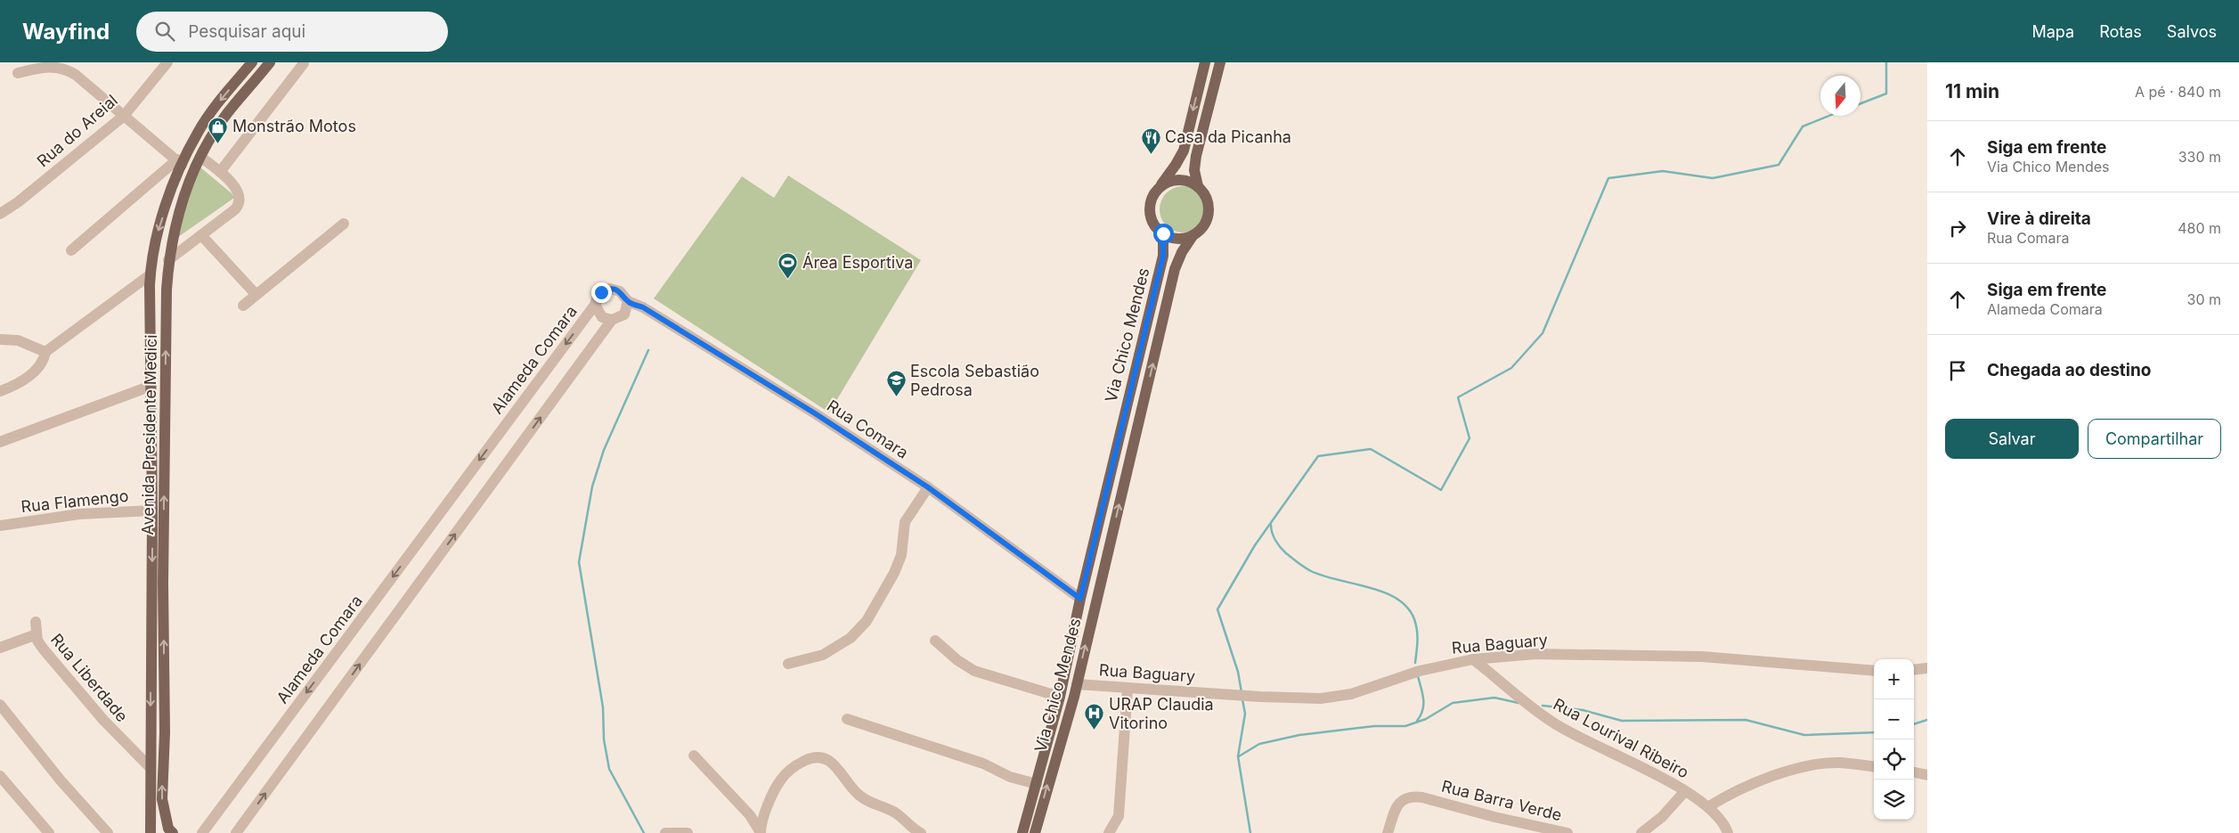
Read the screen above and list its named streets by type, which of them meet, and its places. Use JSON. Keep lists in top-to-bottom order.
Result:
{
  "streets": {
    "main road": ["Via Chico Mendes", "Avenida Presidente Medici"],
    "street": [
      "Rua do Areial",
      "Alameda Comara",
      "Rua Comara",
      "Rua Flamengo",
      "Rua Baguary",
      "Rua Liberdade",
      "Rua Lourival Ribeiro",
      "Rua Barra Verde"
    ]
  },
  "crossings": [
    ["Via Chico Mendes", "Rua Comara"],
    ["Via Chico Mendes", "Rua Baguary"],
    ["Alameda Comara", "Rua Comara"],
    ["Avenida Presidente Medici", "Rua Flamengo"],
    ["Avenida Presidente Medici", "Rua Liberdade"],
    ["Rua Baguary", "Rua Lourival Ribeiro"]
  ],
  "places": {
    "shop": ["Monstrão Motos"],
    "restaurant": ["Casa da Picanha"],
    "sports": ["Área Esportiva"],
    "school or university": ["Escola Sebastião Pedrosa"],
    "hospital": ["URAP Claudia Vitorino"]
  },
  "north": "bottom",
  "page": {
    "header": "Wayfind",
    "search": "Pesquisar aqui",
    "nav": ["Mapa", "Rotas", "Salvos"],
    "heading": ["11 min", "A pé · 840 m"],
    "list": [
      ["Siga em frente", "Via Chico Mendes", "330 m"],
      ["Vire à direita", "Rua Comara", "480 m"],
      ["Siga em frente", "Alameda Comara", "30 m"],
      "Chegada ao destino"
    ],
    "buttons": ["Salvar", "Compartilhar"],
    "map_buttons": ["+", "−"]
  }
}
